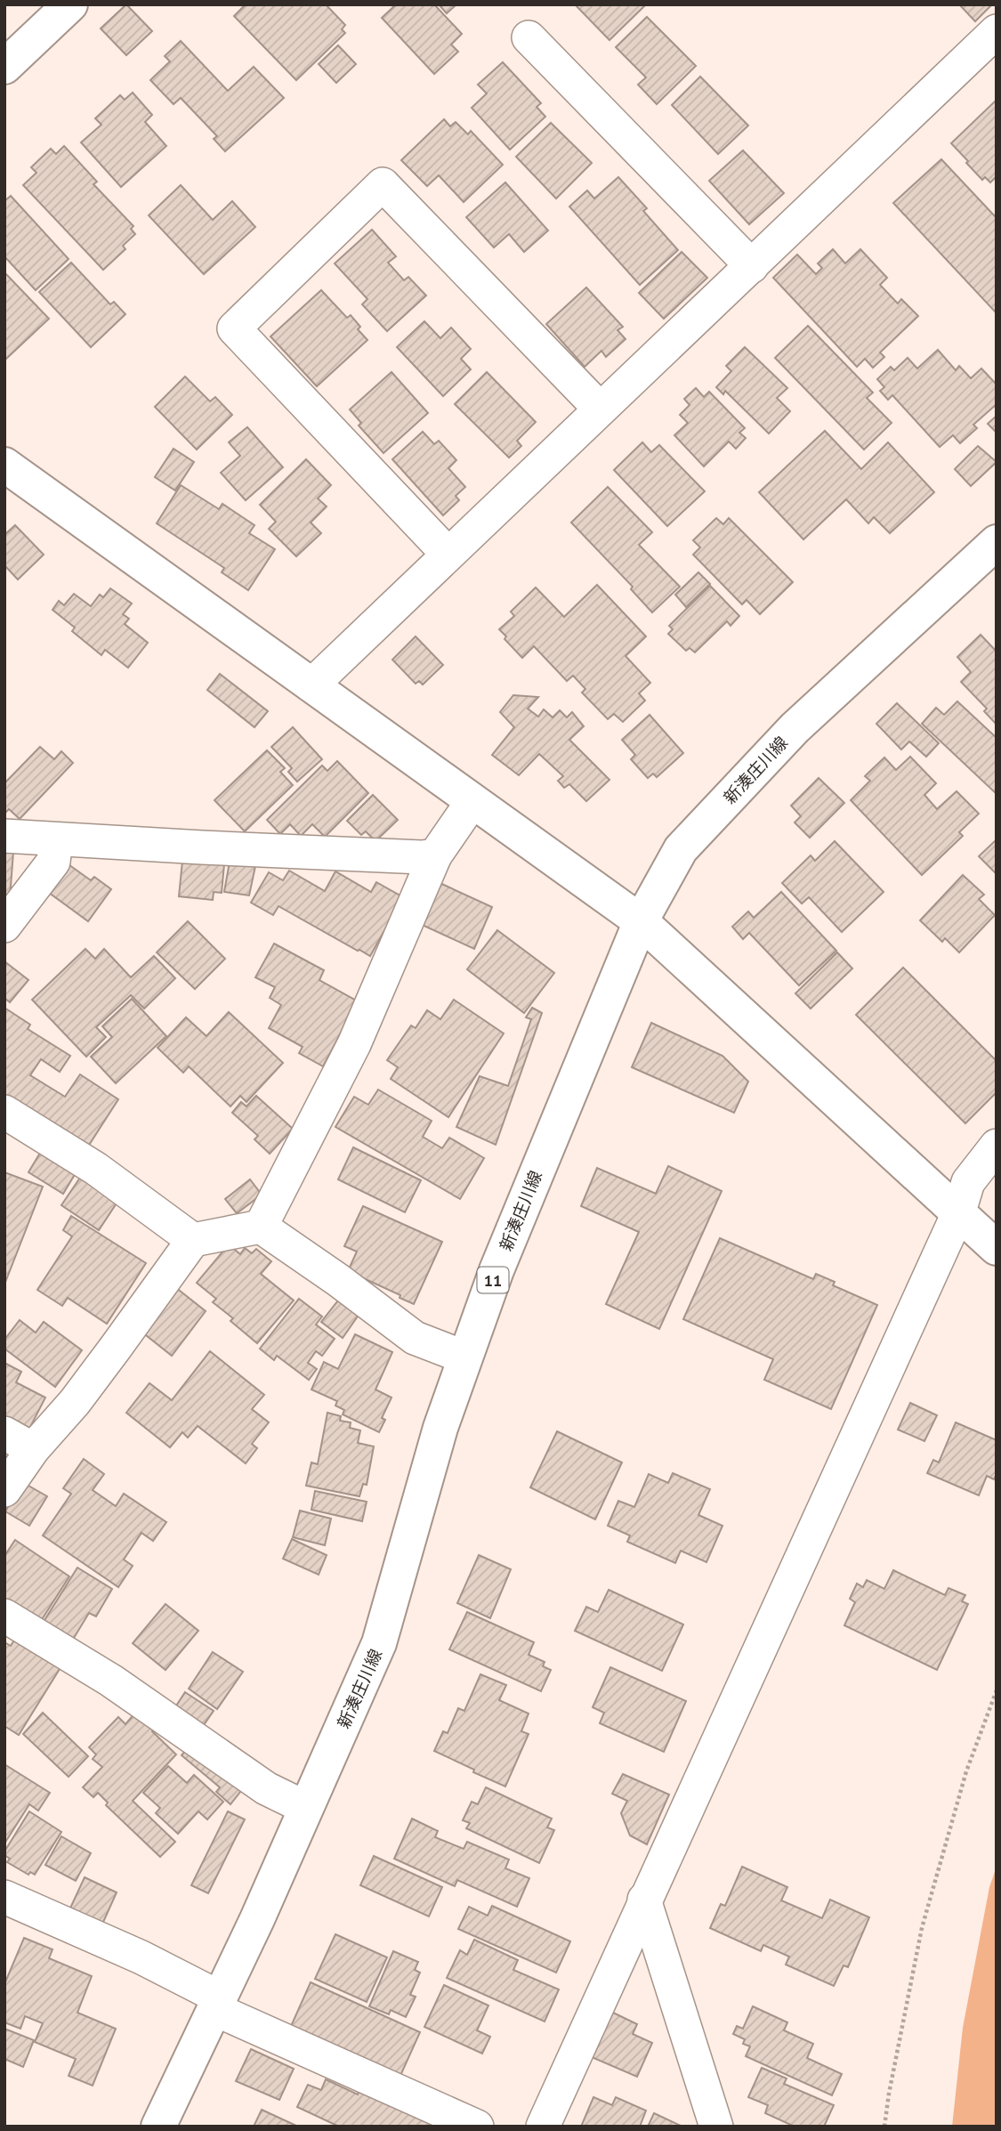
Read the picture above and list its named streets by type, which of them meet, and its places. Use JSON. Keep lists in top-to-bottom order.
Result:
{
  "streets": {
    "main road": ["新湊庄川線", "11"]
  }
}
